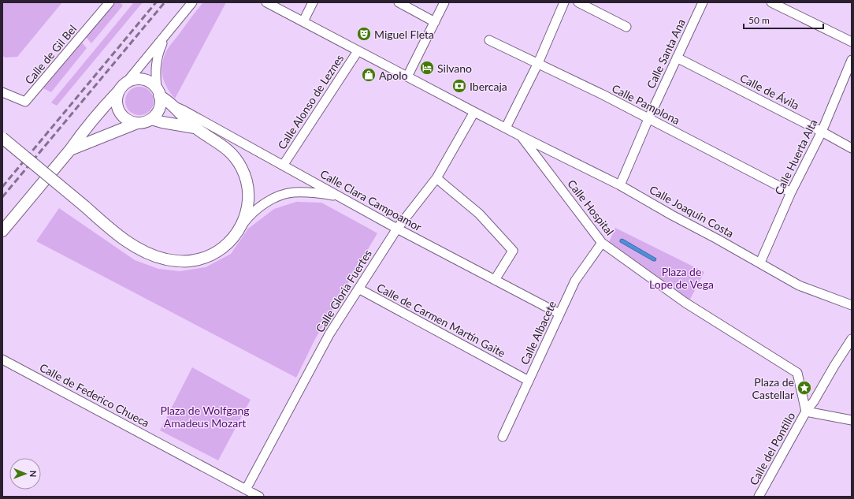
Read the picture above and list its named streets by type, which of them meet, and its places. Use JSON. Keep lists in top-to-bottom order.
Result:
{
  "streets": {
    "street": [
      "Calle Santa Ana",
      "Calle de Gil Bel",
      "Calle de Ávila",
      "Calle Alonso de Leznes",
      "Calle Pamplona",
      "Calle Huerta Alta",
      "Calle Clara Campoamor",
      "Calle Hospital",
      "Calle Joaquín Costa",
      "Calle Gloria Fuertes",
      "Calle de Carmen Martín Gaite",
      "Calle Albacete",
      "Calle de Federico Chueca",
      "Calle del Pontillo"
    ]
  },
  "crossings": [
    ["Calle Santa Ana", "Calle de Ávila"],
    ["Calle Santa Ana", "Calle Pamplona"],
    ["Calle Santa Ana", "Calle Joaquín Costa"],
    ["Calle de Ávila", "Calle Huerta Alta"],
    ["Calle Alonso de Leznes", "Calle Clara Campoamor"],
    ["Calle Alonso de Leznes", "Calle Joaquín Costa"],
    ["Calle Pamplona", "Calle Huerta Alta"],
    ["Calle Huerta Alta", "Calle Joaquín Costa"],
    ["Calle Clara Campoamor", "Calle Gloria Fuertes"],
    ["Calle Clara Campoamor", "Calle Albacete"],
    ["Calle Hospital", "Calle Joaquín Costa"],
    ["Calle Hospital", "Calle Albacete"],
    ["Calle Hospital", "Calle del Pontillo"],
    ["Calle Joaquín Costa", "Calle Gloria Fuertes"],
    ["Calle Gloria Fuertes", "Calle de Carmen Martín Gaite"],
    ["Calle Gloria Fuertes", "Calle de Federico Chueca"],
    ["Calle de Carmen Martín Gaite", "Calle Albacete"]
  ],
  "parks": ["Plaza de Lope de Vega", "Plaza de Wolfgang Amadeus Mozart"],
  "places": {
    "theatre": ["Miguel Fleta"],
    "hotel": ["Silvano"],
    "shop": ["Apolo"],
    "bank": ["Ibercaja"],
    "place": ["Plaza de Castellar"]
  },
  "scale_bar": "50 m",
  "north": "right"
}
